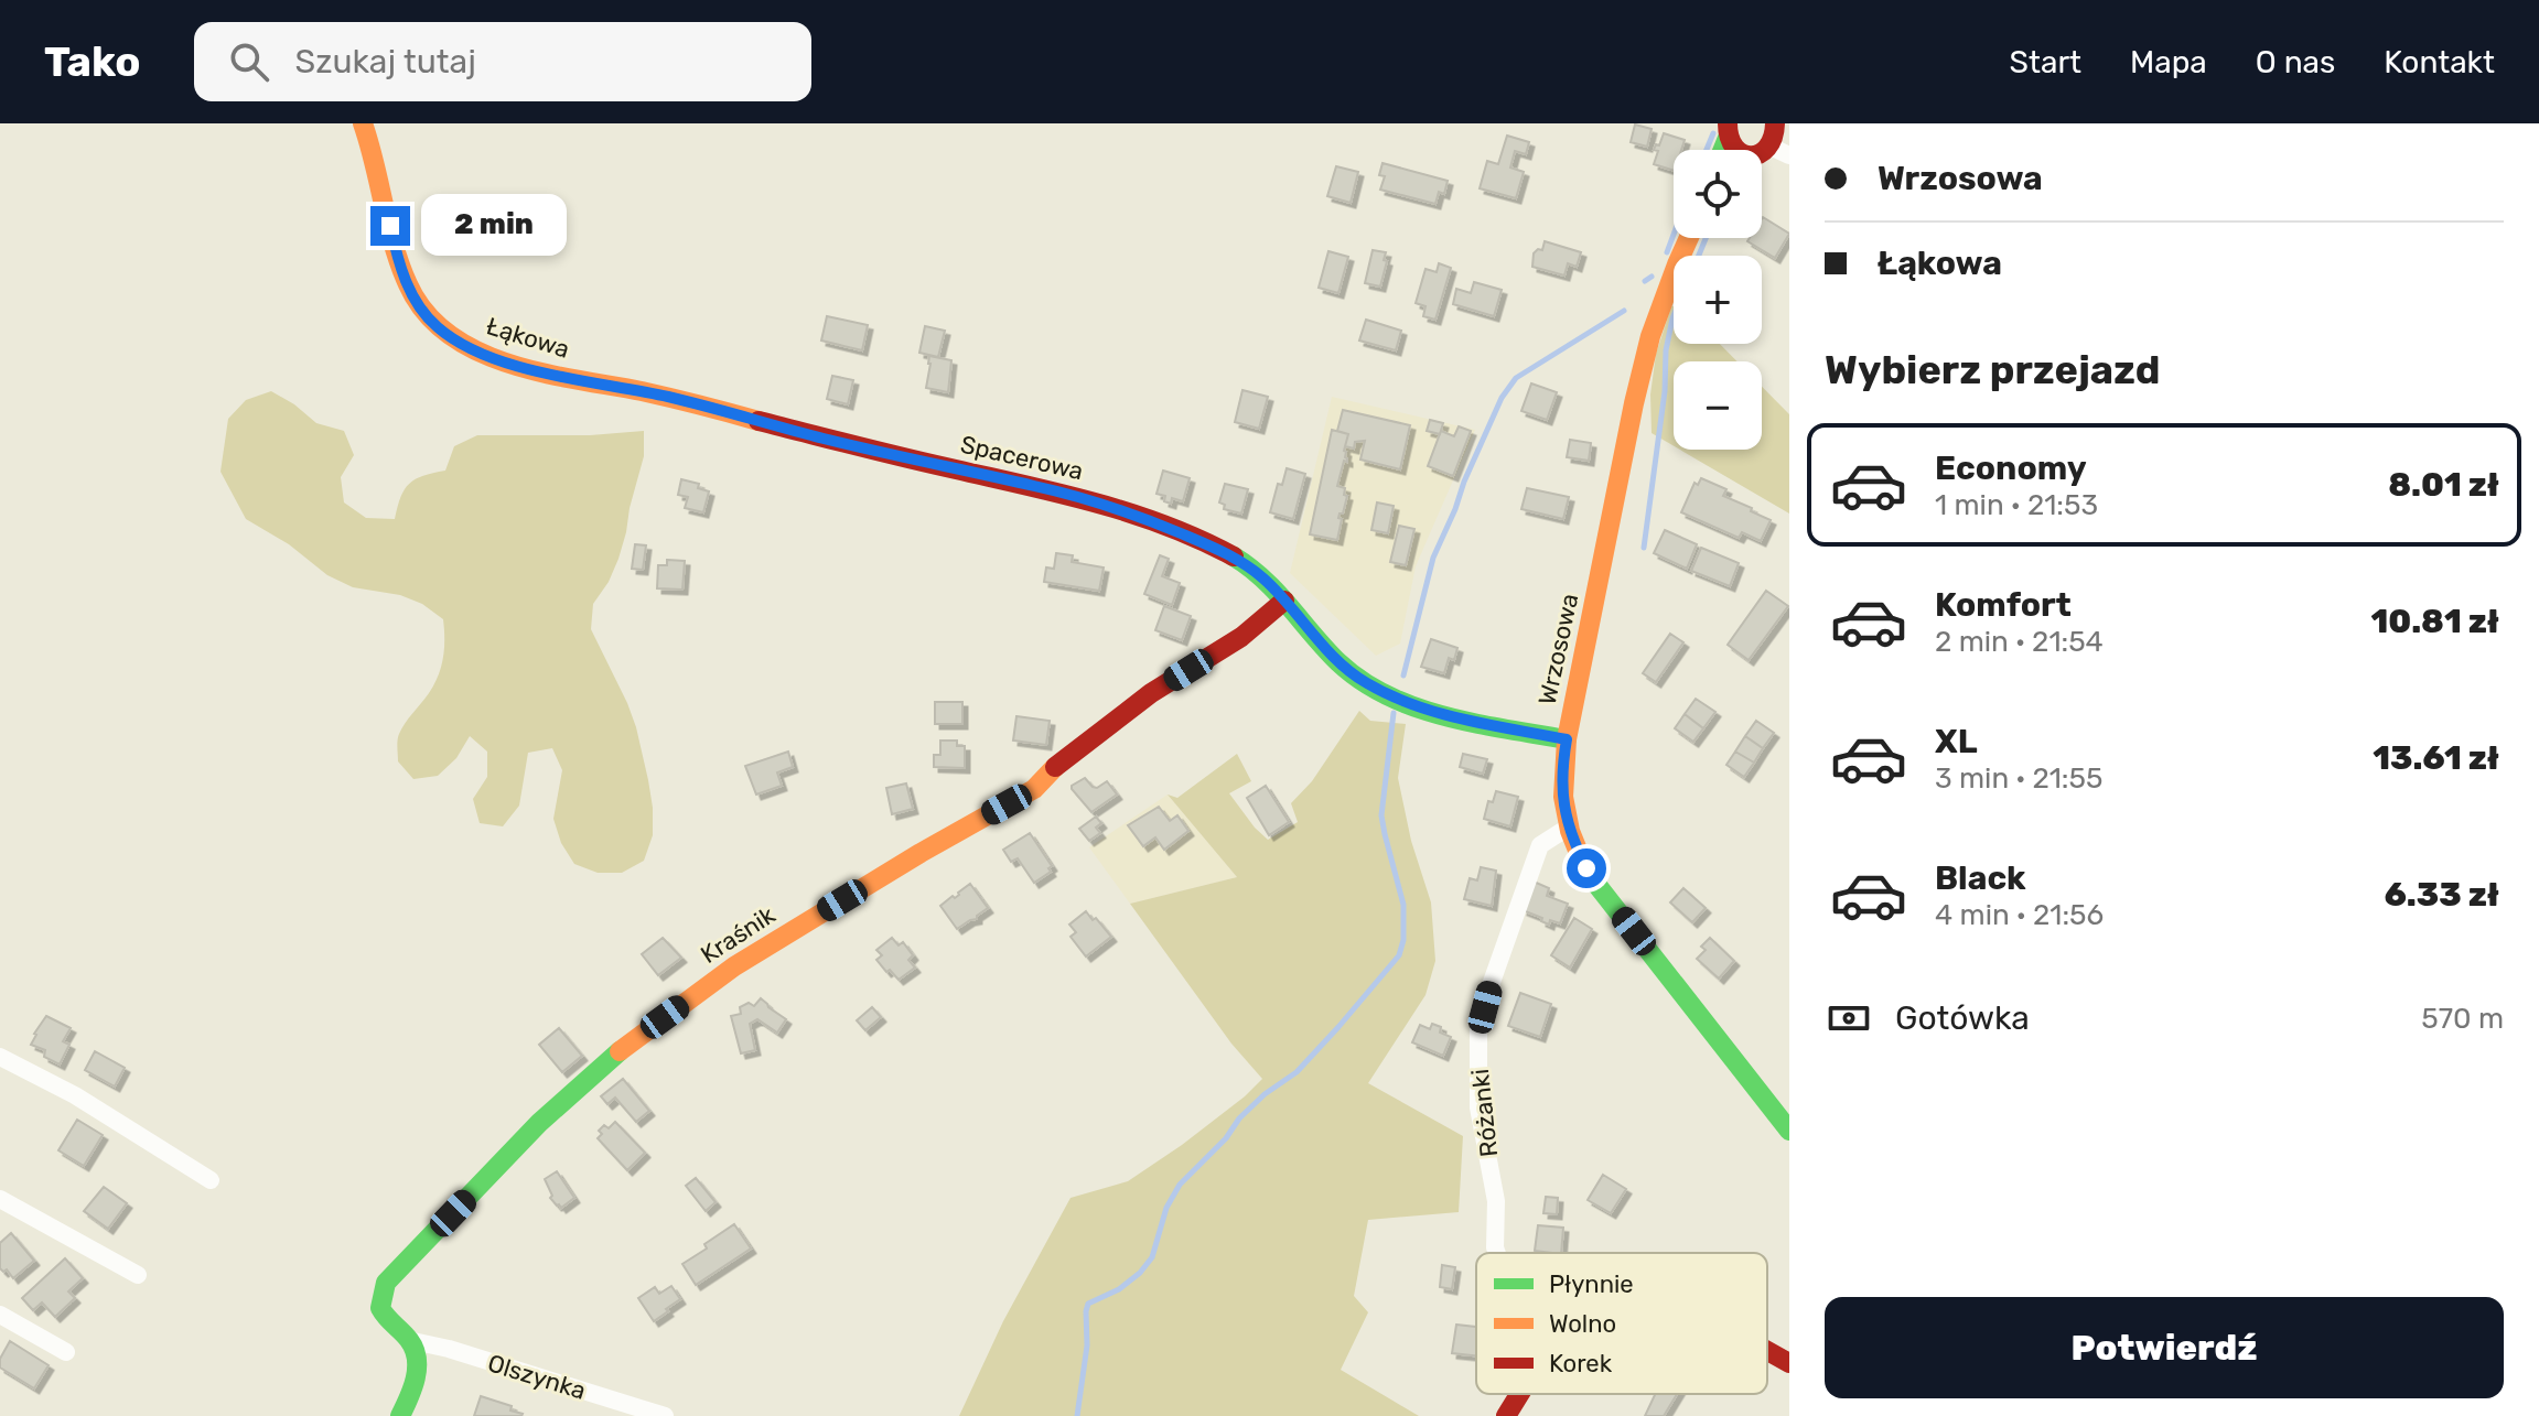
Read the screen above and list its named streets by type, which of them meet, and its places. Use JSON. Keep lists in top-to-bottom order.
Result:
{
  "streets": {
    "street": [
      "Łąkowa",
      "Spacerowa",
      "Wrzosowa",
      "Kraśnik",
      "Różanki",
      "Olszynka"
    ]
  },
  "crossings": [
    ["Łąkowa", "Spacerowa"],
    ["Spacerowa", "Wrzosowa"],
    ["Spacerowa", "Kraśnik"],
    ["Wrzosowa", "Różanki"],
    ["Kraśnik", "Olszynka"]
  ],
  "legend": ["Płynnie", "Wolno", "Korek"],
  "page": {
    "header": "Tako",
    "search": "Szukaj tutaj",
    "nav": [
      "Start",
      "Mapa",
      "O nas",
      "Kontakt"
    ],
    "banner": ["Wrzosowa", "Łąkowa"],
    "map_buttons": ["+", "−"],
    "bubble": "2 min",
    "heading": "Wybierz przejazd",
    "list": [
      {
        "name": "Economy",
        "note": "1 min · 21:53",
        "value": "8.01 zł"
      },
      {
        "name": "Komfort",
        "note": "2 min · 21:54",
        "value": "10.81 zł"
      },
      {
        "name": "XL",
        "note": "3 min · 21:55",
        "value": "13.61 zł"
      },
      {
        "name": "Black",
        "note": "4 min · 21:56",
        "value": "6.33 zł"
      }
    ],
    "pay": ["Gotówka", "570 m"],
    "buttons": "Potwierdź"
  }
}
